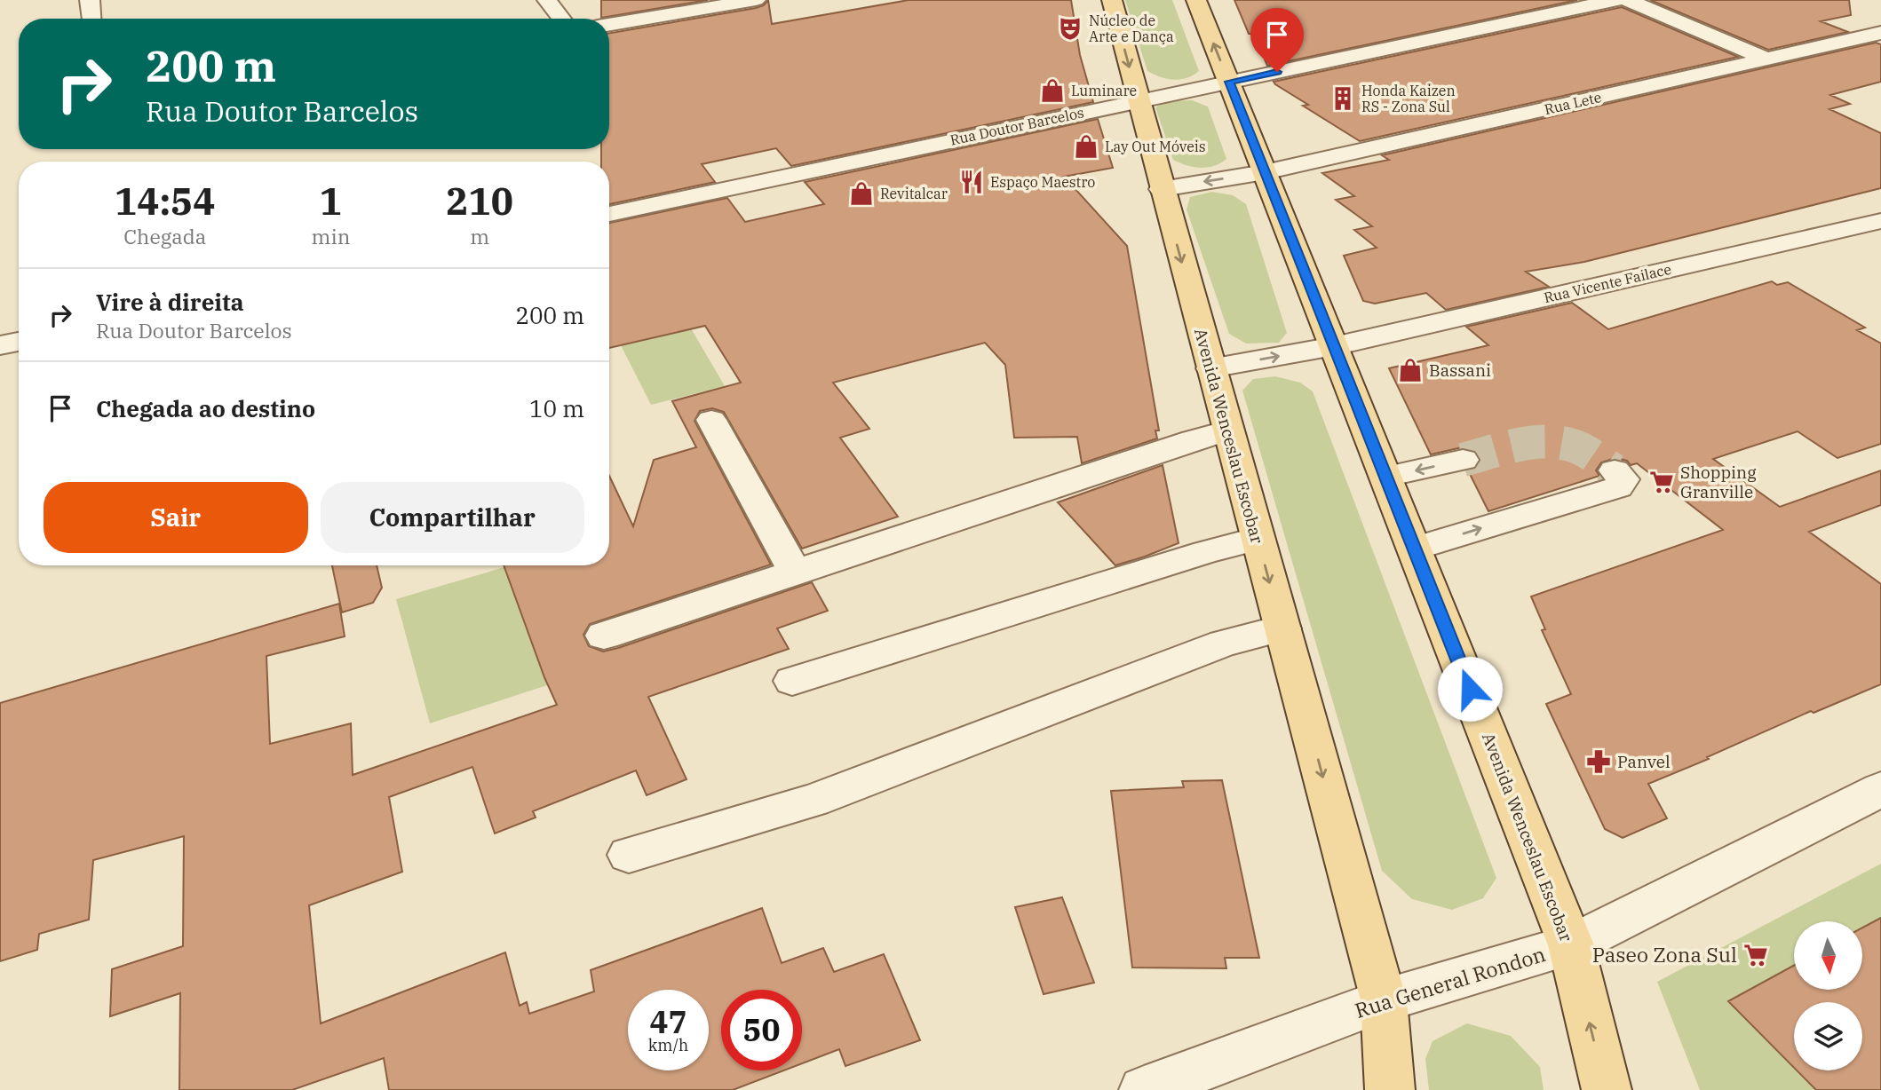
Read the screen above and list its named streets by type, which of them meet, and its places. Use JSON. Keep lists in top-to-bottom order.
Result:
{
  "streets": {
    "main road": ["Avenida Wenceslau Escobar"],
    "street": [
      "Rua Lete",
      "Rua Doutor Barcelos",
      "Rua Vicente Failace",
      "Rua General Rondon"
    ]
  },
  "crossings": [
    ["Rua Lete", "Avenida Wenceslau Escobar"],
    ["Rua Doutor Barcelos", "Avenida Wenceslau Escobar"],
    ["Rua Vicente Failace", "Avenida Wenceslau Escobar"],
    ["Avenida Wenceslau Escobar", "Rua General Rondon"]
  ],
  "places": {
    "theatre": ["Núcleo de Arte e Dança"],
    "shop": [
      "Luminare",
      "Lay Out Móveis",
      "Revitalcar",
      "Bassani"
    ],
    "building": ["Honda Kaizen RS - Zona Sul"],
    "restaurant": ["Espaço Maestro"],
    "supermarket": ["Shopping Granville", "Paseo Zona Sul"],
    "pharmacy": ["Panvel"]
  },
  "north": "bottom",
  "page": {
    "turn": ["200 m", "Rua Doutor Barcelos"],
    "eta": [
      "14:54",
      "Chegada",
      "1",
      "min",
      "210",
      "m"
    ],
    "list": [
      {
        "name": "Vire à direita",
        "note": "Rua Doutor Barcelos",
        "value": "200 m"
      },
      {
        "name": "Chegada ao destino",
        "value": "10 m"
      }
    ],
    "buttons": ["Sair", "Compartilhar"],
    "speed": "47 km/h",
    "limit": "50"
  }
}
